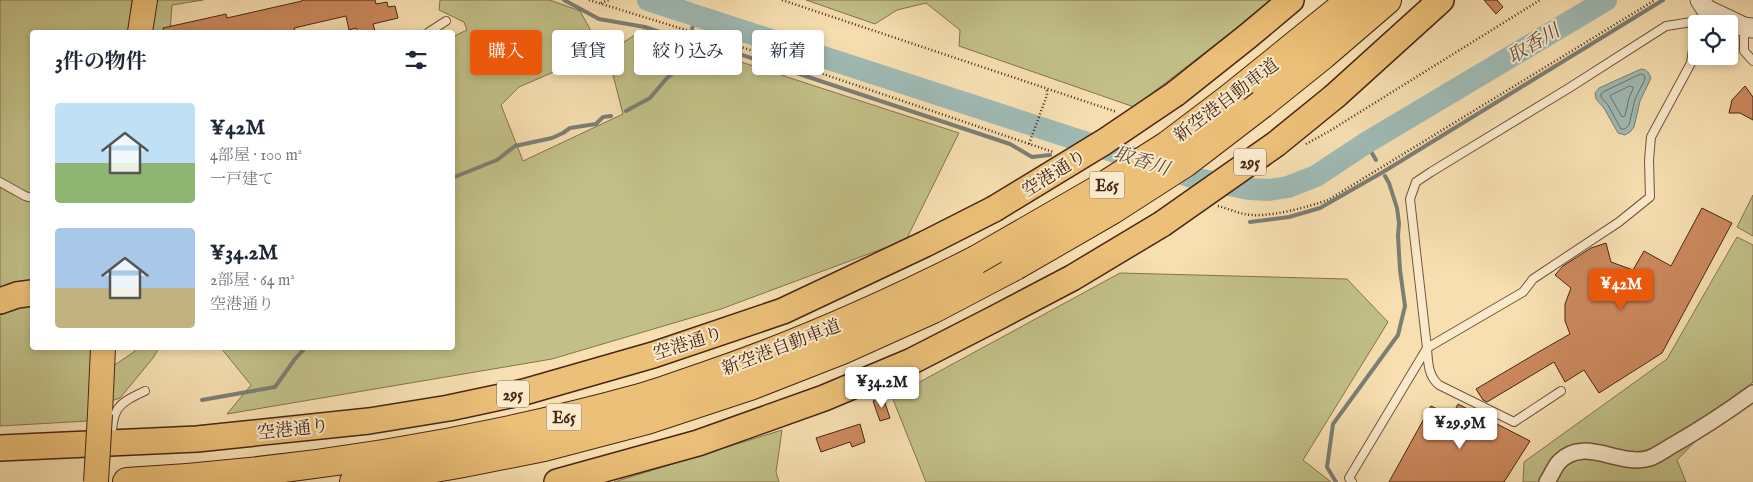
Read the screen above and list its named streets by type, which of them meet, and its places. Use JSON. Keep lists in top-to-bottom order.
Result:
{
  "streets": {
    "highway": [
      "新空港自動車道",
      "295",
      "空港通り",
      "E65"
    ]
  },
  "water": ["取香川"],
  "page": {
    "chip": [
      "購入",
      "賃貸",
      "絞り込み",
      "新着"
    ],
    "heading": "3件の物件",
    "list": [
      {
        "name": "¥42M",
        "note": "4部屋 · 100 m² · 一戸建て"
      },
      {
        "name": "¥34.2M",
        "note": "2部屋 · 64 m² · 空港通り"
      }
    ],
    "price": ["¥42M", "¥34.2M", "¥29.9M"]
  }
}
